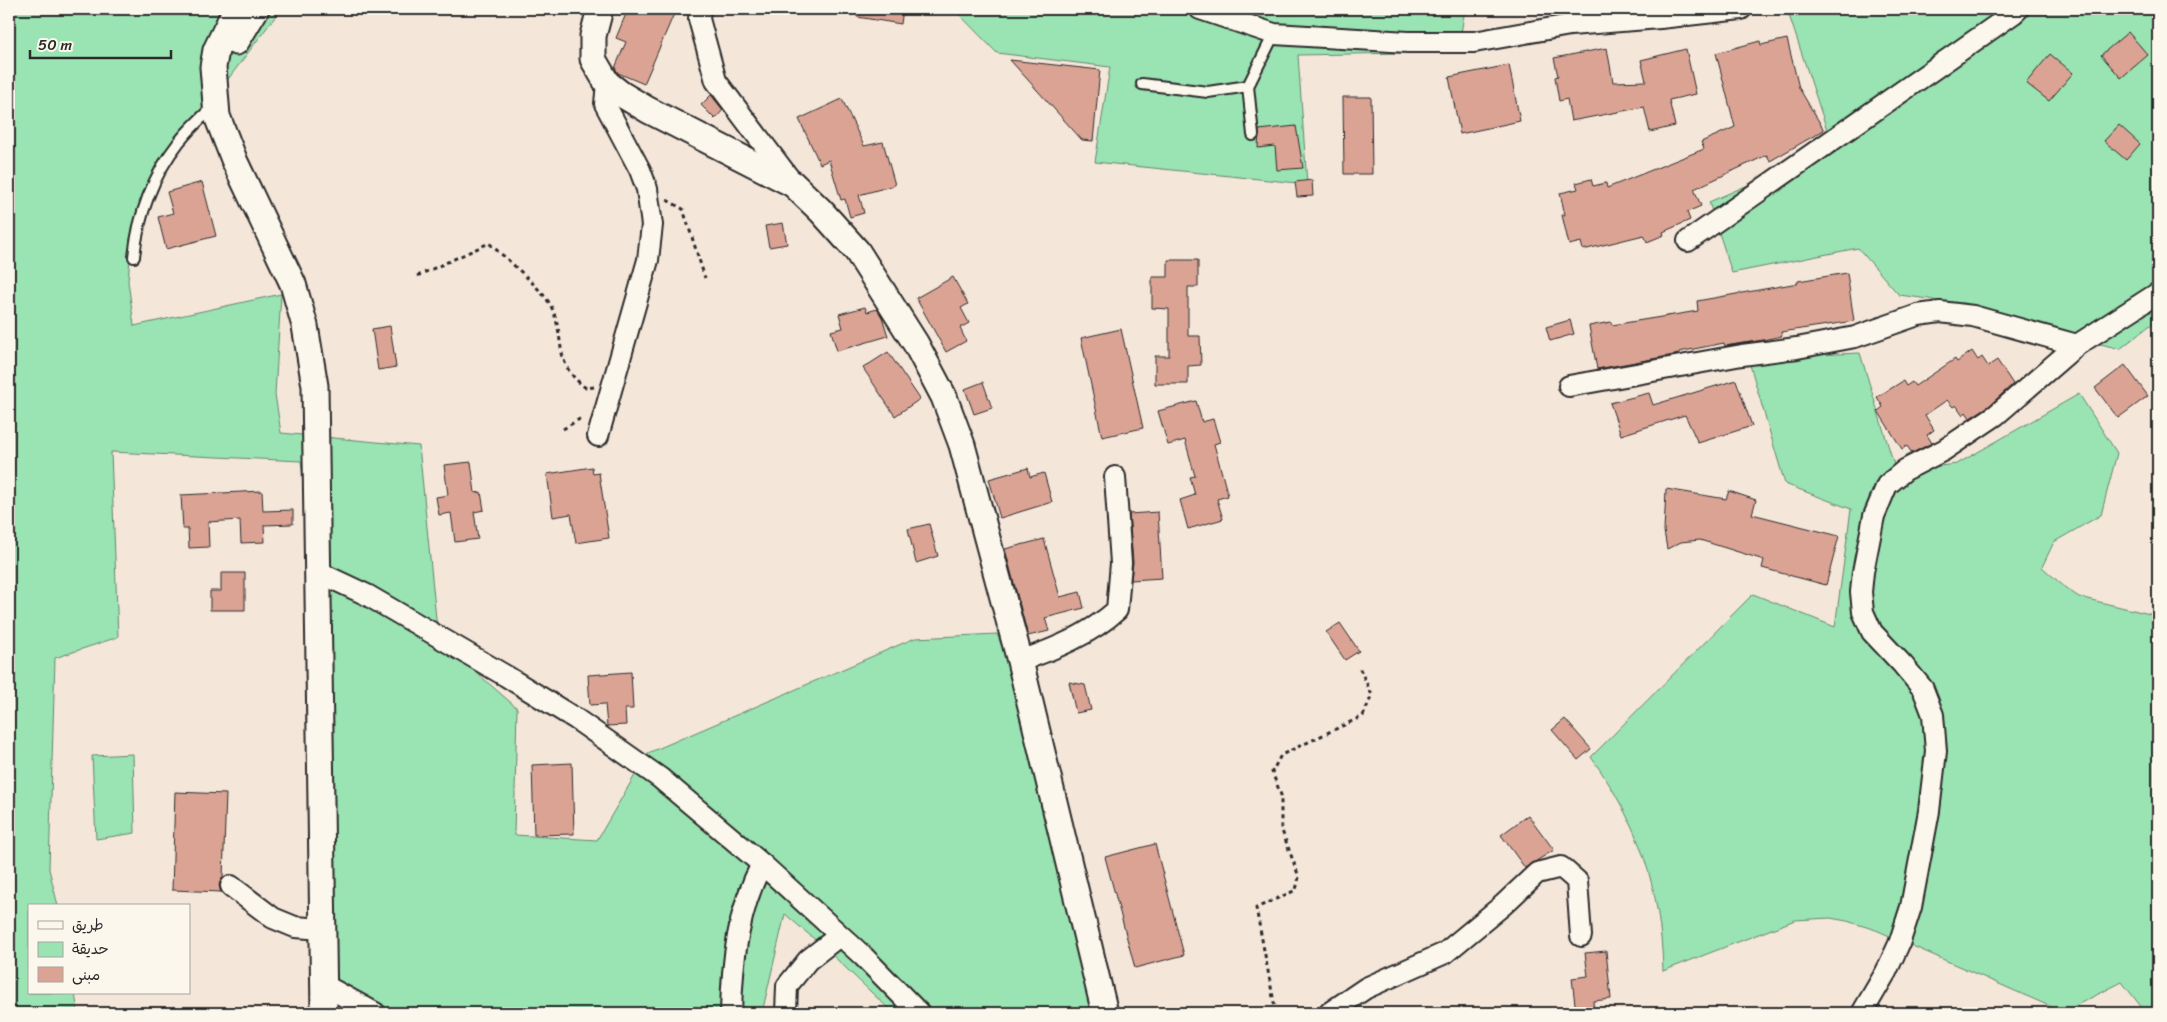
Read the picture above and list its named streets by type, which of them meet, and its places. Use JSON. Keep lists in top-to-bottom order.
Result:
{
  "legend": ["طريق", "حديقة", "مبنى"],
  "scale_bar": "50 m"
}
